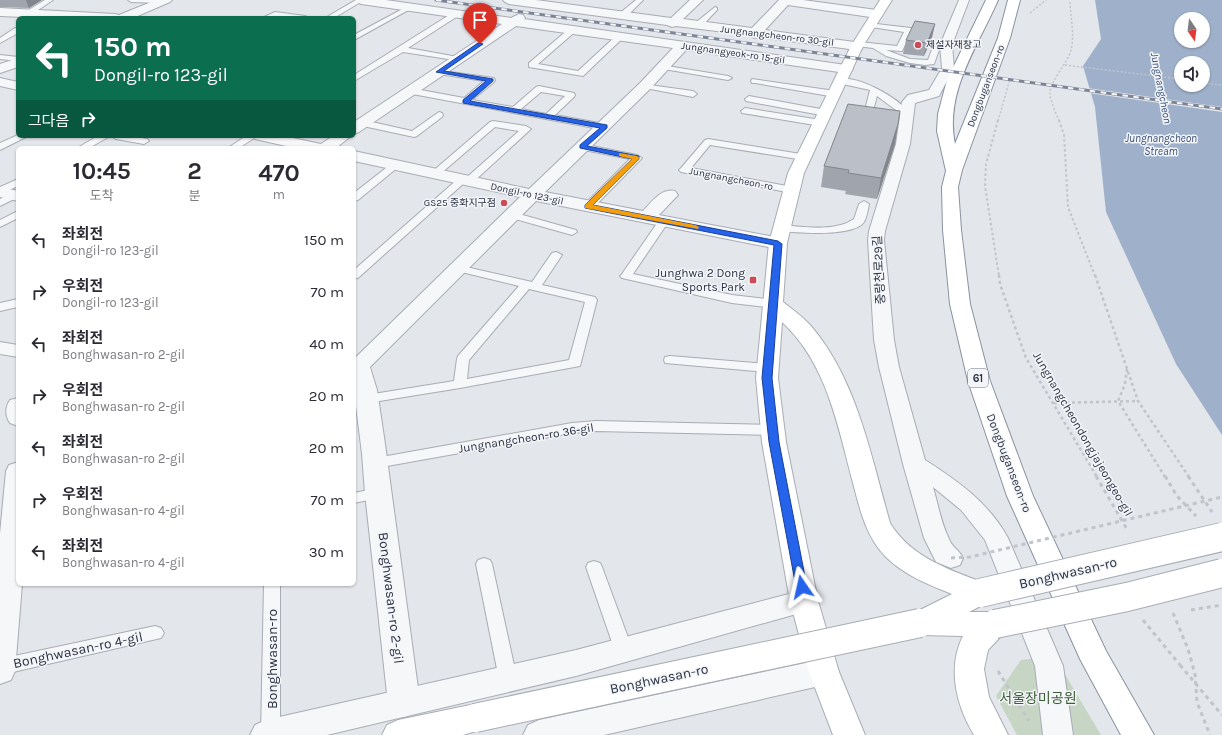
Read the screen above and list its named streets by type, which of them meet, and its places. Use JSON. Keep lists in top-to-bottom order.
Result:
{
  "streets": {
    "main road": ["Dongbuganseon-ro", "61", "Bonghwasan-ro"],
    "street": [
      "Jungnangcheon-ro 30-gil",
      "Jungnangyeok-ro 15-gil",
      "Dongil-ro 123-gil",
      "중랑천로29길",
      "Bonghwasan-ro 2-gil",
      "Bonghwasan-ro 4-gil"
    ],
    "lane": ["Jungnangcheon-ro", "Jungnangcheon-ro 36-gil"],
    "path": ["Jungnangcheondongjajeongeo-gil"]
  },
  "crossings": [
    ["Jungnangyeok-ro 15-gil", "Bonghwasan-ro 2-gil"],
    ["Dongil-ro 123-gil", "Bonghwasan-ro 2-gil"],
    ["Jungnangcheon-ro 36-gil", "Bonghwasan-ro 2-gil"]
  ],
  "water": ["Jungnangcheon", "Jungnangcheon Stream"],
  "parks": ["서울장미공원"],
  "places": {
    "other": ["제설자재창고", "GS25 중화지구점"],
    "transit": ["Junghwa 2 Dong Sports Park"]
  },
  "north": "bottom",
  "page": {
    "turn": ["150 m", "Dongil-ro 123-gil"],
    "then": "그다음",
    "eta": [
      "10:45",
      "도착",
      "2",
      "분",
      "470",
      "m"
    ],
    "list": [
      {
        "name": "좌회전",
        "note": "Dongil-ro 123-gil",
        "value": "150 m"
      },
      {
        "name": "우회전",
        "note": "Dongil-ro 123-gil",
        "value": "70 m"
      },
      {
        "name": "좌회전",
        "note": "Bonghwasan-ro 2-gil",
        "value": "40 m"
      },
      {
        "name": "우회전",
        "note": "Bonghwasan-ro 2-gil",
        "value": "20 m"
      },
      {
        "name": "좌회전",
        "note": "Bonghwasan-ro 2-gil",
        "value": "20 m"
      },
      {
        "name": "우회전",
        "note": "Bonghwasan-ro 4-gil",
        "value": "70 m"
      },
      {
        "name": "좌회전",
        "note": "Bonghwasan-ro 4-gil",
        "value": "30 m"
      }
    ]
  }
}
